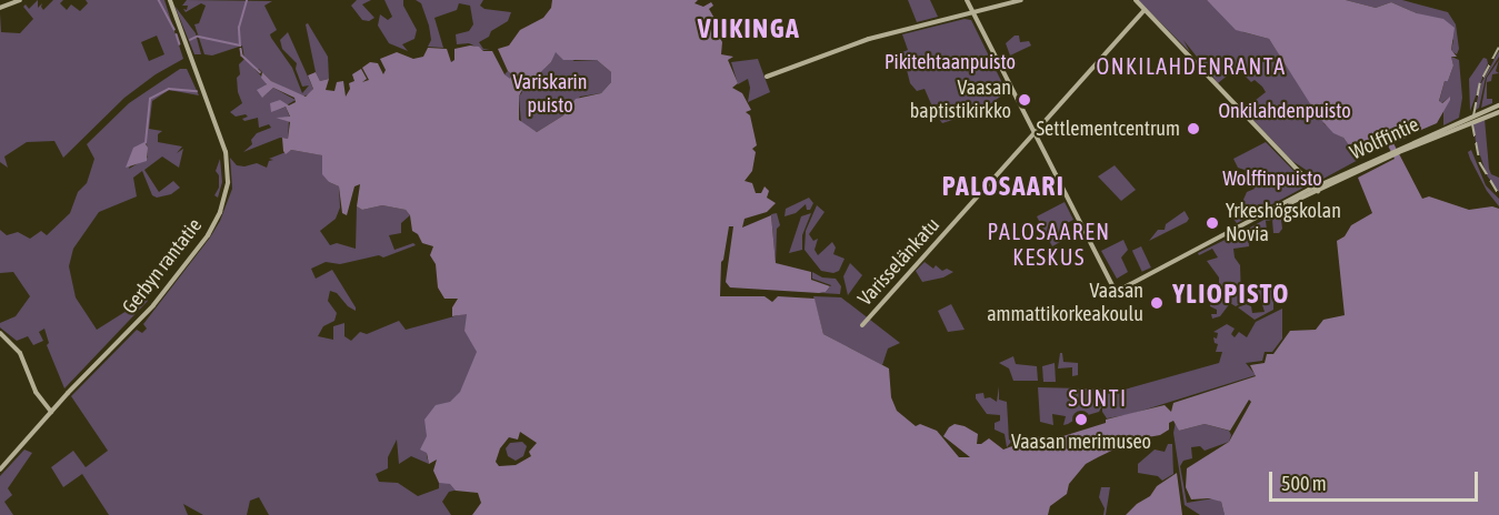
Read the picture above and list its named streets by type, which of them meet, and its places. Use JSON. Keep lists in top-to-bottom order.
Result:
{
  "streets": {
    "main road": ["Wolffintie", "Varisselänkatu", "Gerbyn rantatie"]
  },
  "crossings": [
    ["Wolffintie", "Varisselänkatu"]
  ],
  "districts": [
    "VIIKINGA",
    "ONKILAHDENRANTA",
    "PALOSAARI",
    "PALOSAAREN KESKUS",
    "YLIOPISTO",
    "SUNTI"
  ],
  "parks": [
    "Pikitehtaanpuisto",
    "Variskarin puisto",
    "Onkilahdenpuisto",
    "Wolffinpuisto"
  ],
  "places": [
    "Vaasan baptistikirkko",
    "Settlementcentrum",
    "Yrkeshögskolan Novia",
    "Vaasan ammattikorkeakoulu",
    "Vaasan merimuseo"
  ],
  "scale_bar": "500 m"
}
